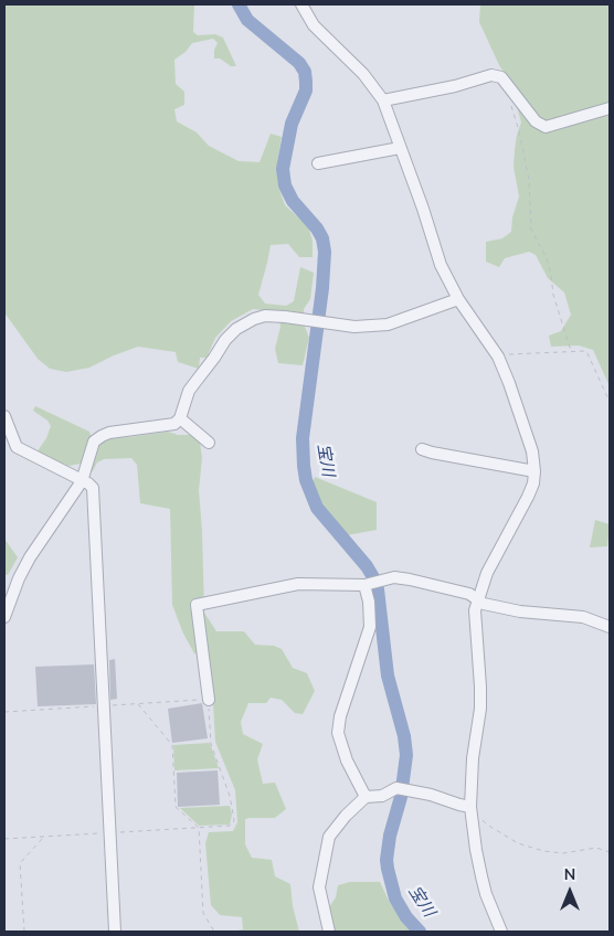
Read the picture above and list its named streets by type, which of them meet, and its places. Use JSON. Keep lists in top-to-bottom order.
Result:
{
  "water": ["宝川"],
  "north": "top"
}
